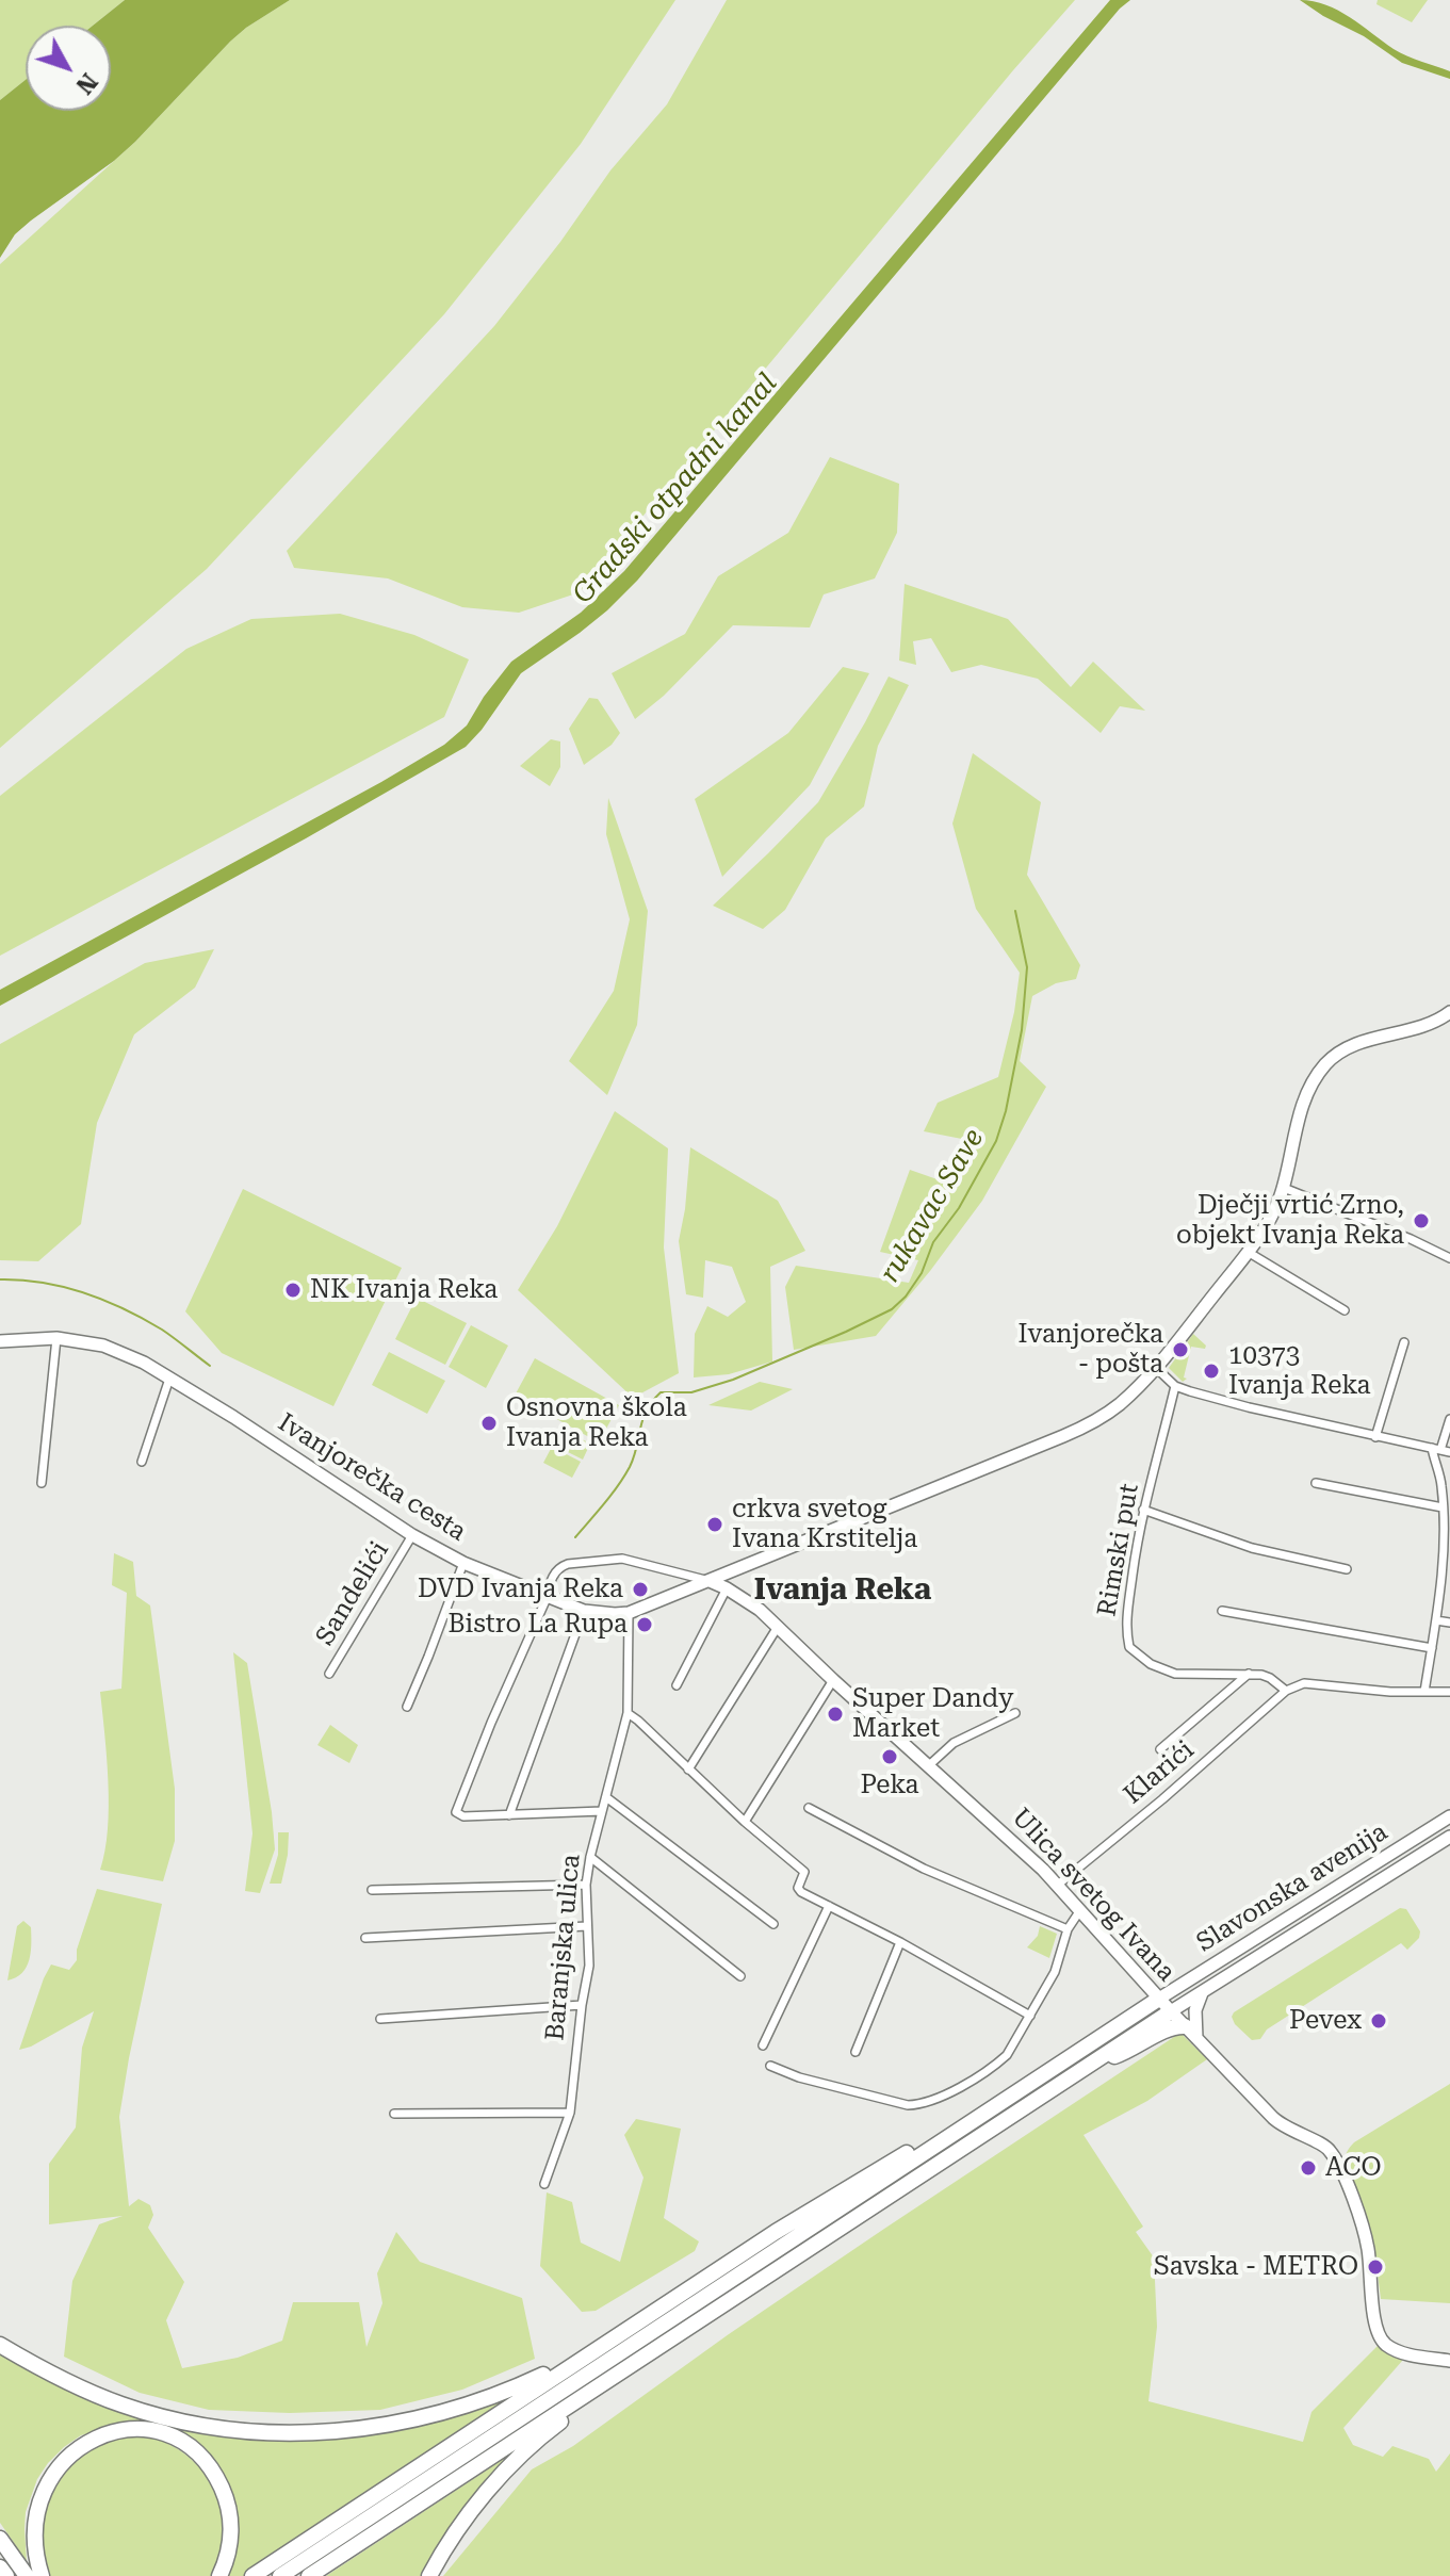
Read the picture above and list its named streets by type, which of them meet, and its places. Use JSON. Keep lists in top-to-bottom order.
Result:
{
  "streets": {
    "main road": ["Ivanjorečka cesta", "Slavonska avenija", "Ulica svetog Ivana"],
    "street": [
      "Rimski put",
      "Sandelići",
      "Klarići",
      "Baranjska ulica"
    ]
  },
  "crossings": [
    ["Ivanjorečka cesta", "Sandelići"],
    ["Ivanjorečka cesta", "Ulica svetog Ivana"],
    ["Ivanjorečka cesta", "Baranjska ulica"],
    ["Rimski put", "Klarići"],
    ["Klarići", "Ulica svetog Ivana"],
    ["Slavonska avenija", "Ulica svetog Ivana"]
  ],
  "districts": ["Ivanja Reka"],
  "water": ["Gradski otpadni kanal", "rukavac Save"],
  "places": [
    "Dječji vrtić Zrno, objekt Ivanja Reka",
    "NK Ivanja Reka",
    "Ivanjorečka - pošta",
    "10373 Ivanja Reka",
    "Osnovna škola Ivanja Reka",
    "crkva svetog Ivana Krstitelja",
    "DVD Ivanja Reka",
    "Bistro La Rupa",
    "Super Dandy Market",
    "Peka",
    "Pevex",
    "ACO",
    "Savska - METRO"
  ],
  "north": "bottom right"
}
